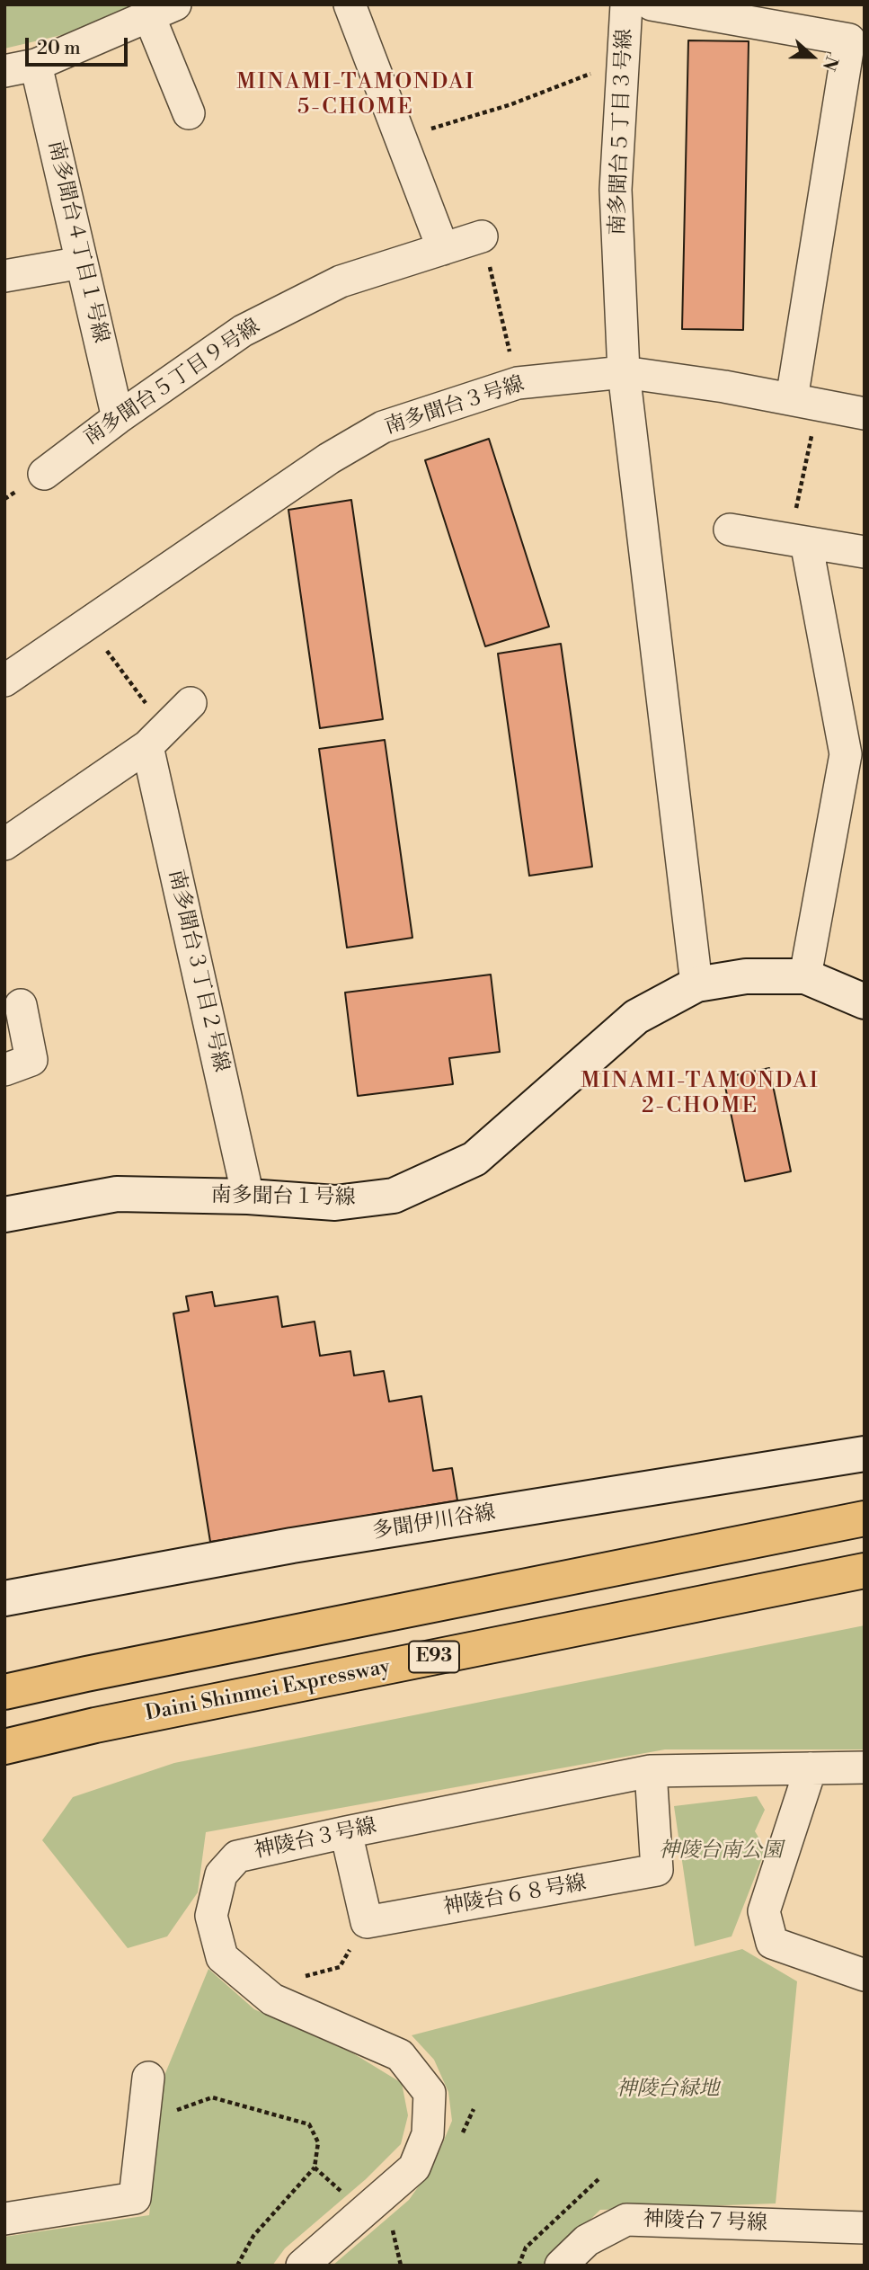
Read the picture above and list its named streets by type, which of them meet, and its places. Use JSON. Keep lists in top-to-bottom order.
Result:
{
  "streets": {
    "highway": ["E93", "Daini Shinmei Expressway"],
    "street": [
      "南多聞台５丁目３号線",
      "南多聞台４丁目１号線",
      "南多聞台５丁目９号線",
      "南多聞台３号線",
      "南多聞台３丁目２号線",
      "南多聞台１号線",
      "多聞伊川谷線",
      "神陵台３号線",
      "神陵台６８号線",
      "神陵台７号線"
    ]
  },
  "crossings": [
    ["南多聞台５丁目３号線", "南多聞台３号線"],
    ["南多聞台５丁目３号線", "南多聞台１号線"],
    ["南多聞台４丁目１号線", "南多聞台５丁目９号線"],
    ["南多聞台３丁目２号線", "南多聞台１号線"],
    ["神陵台３号線", "神陵台６８号線"]
  ],
  "districts": ["MINAMI-TAMONDAI 5-CHOME", "MINAMI-TAMONDAI 2-CHOME"],
  "parks": ["神陵台南公園", "神陵台緑地"],
  "scale_bar": "20 m",
  "north": "right"
}
